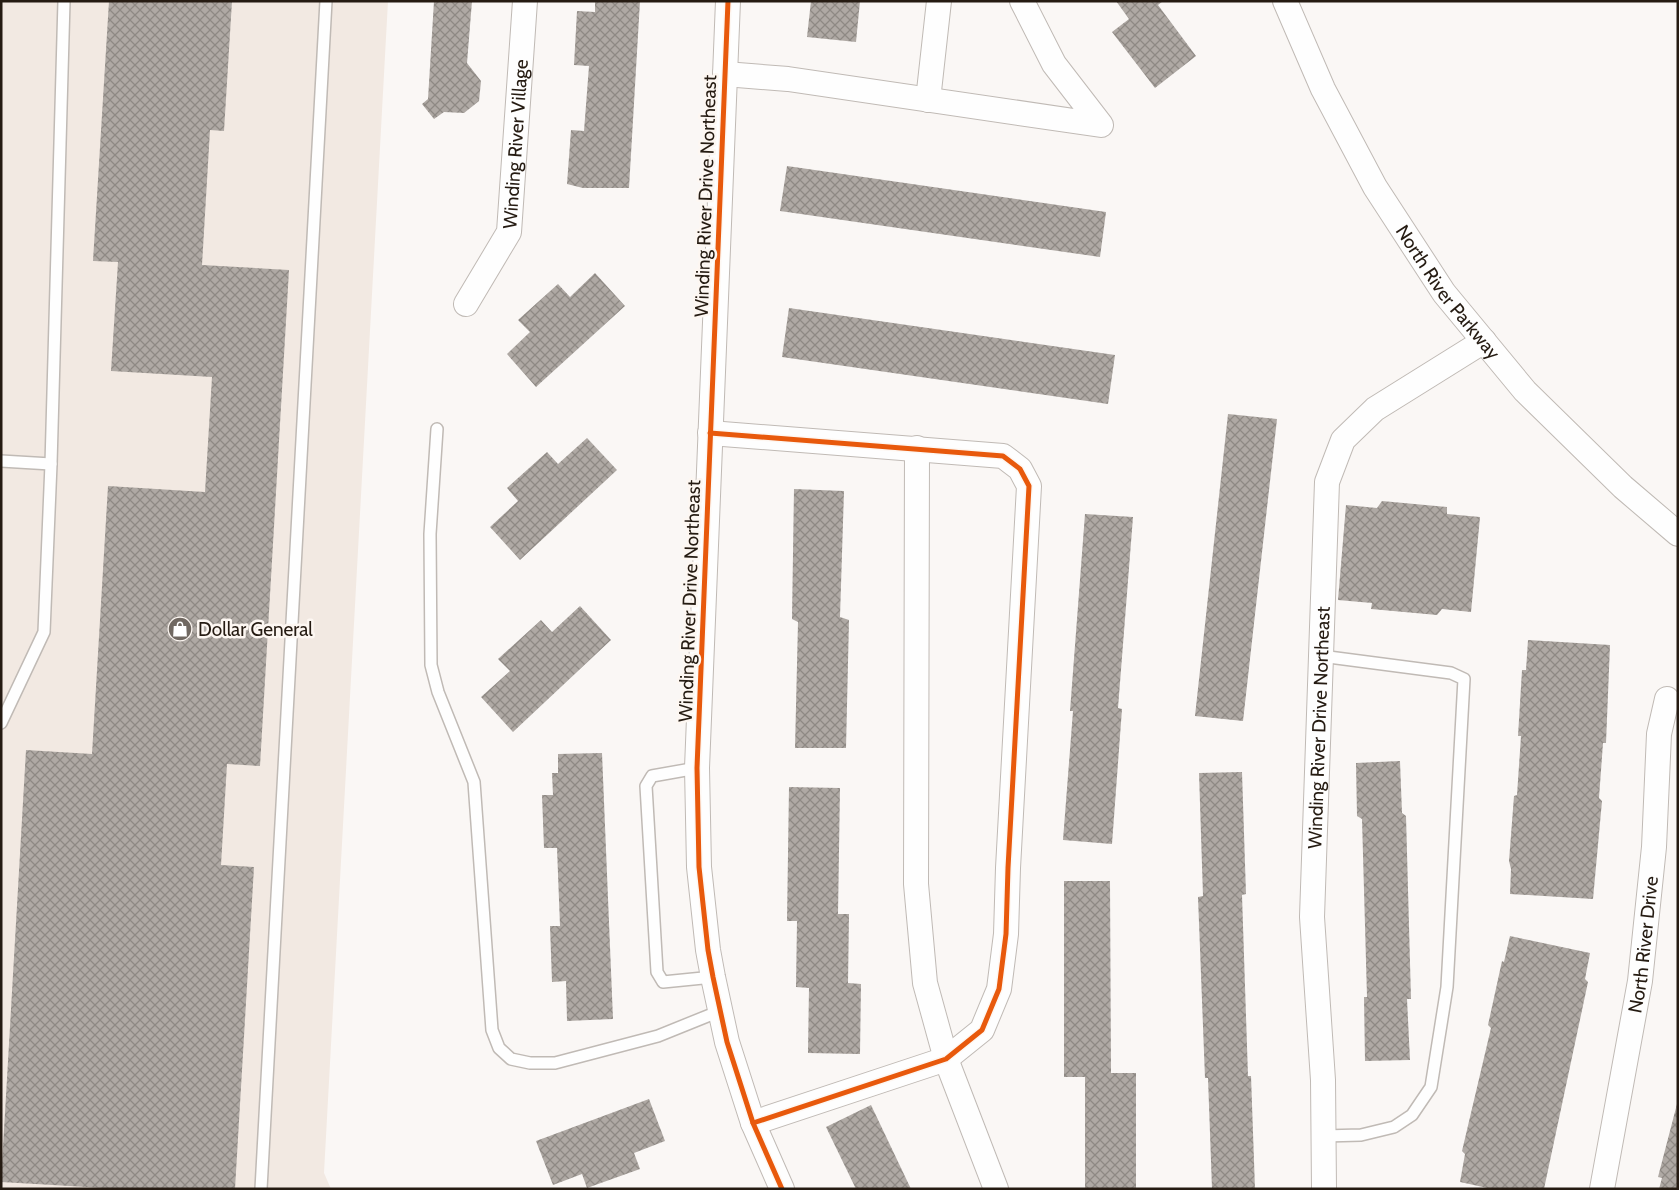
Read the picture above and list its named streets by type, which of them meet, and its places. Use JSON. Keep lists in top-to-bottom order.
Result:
{
  "streets": {
    "street": [
      "Winding River Village",
      "Winding River Drive Northeast",
      "North River Parkway",
      "North River Drive"
    ]
  },
  "crossings": [
    ["Winding River Drive Northeast", "North River Parkway"]
  ],
  "places": {
    "shop": ["Dollar General"]
  }
}
